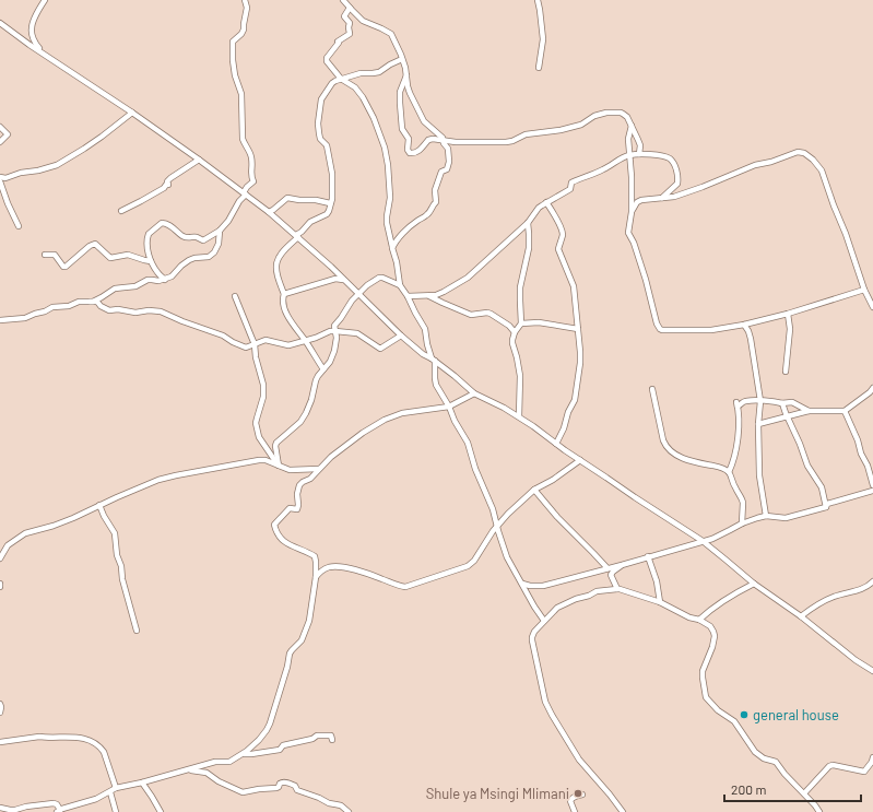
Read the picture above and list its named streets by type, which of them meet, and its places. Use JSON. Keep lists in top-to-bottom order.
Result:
{
  "places": ["general house", "Shule ya Msingi Mlimani"],
  "scale_bar": "200 m"
}
